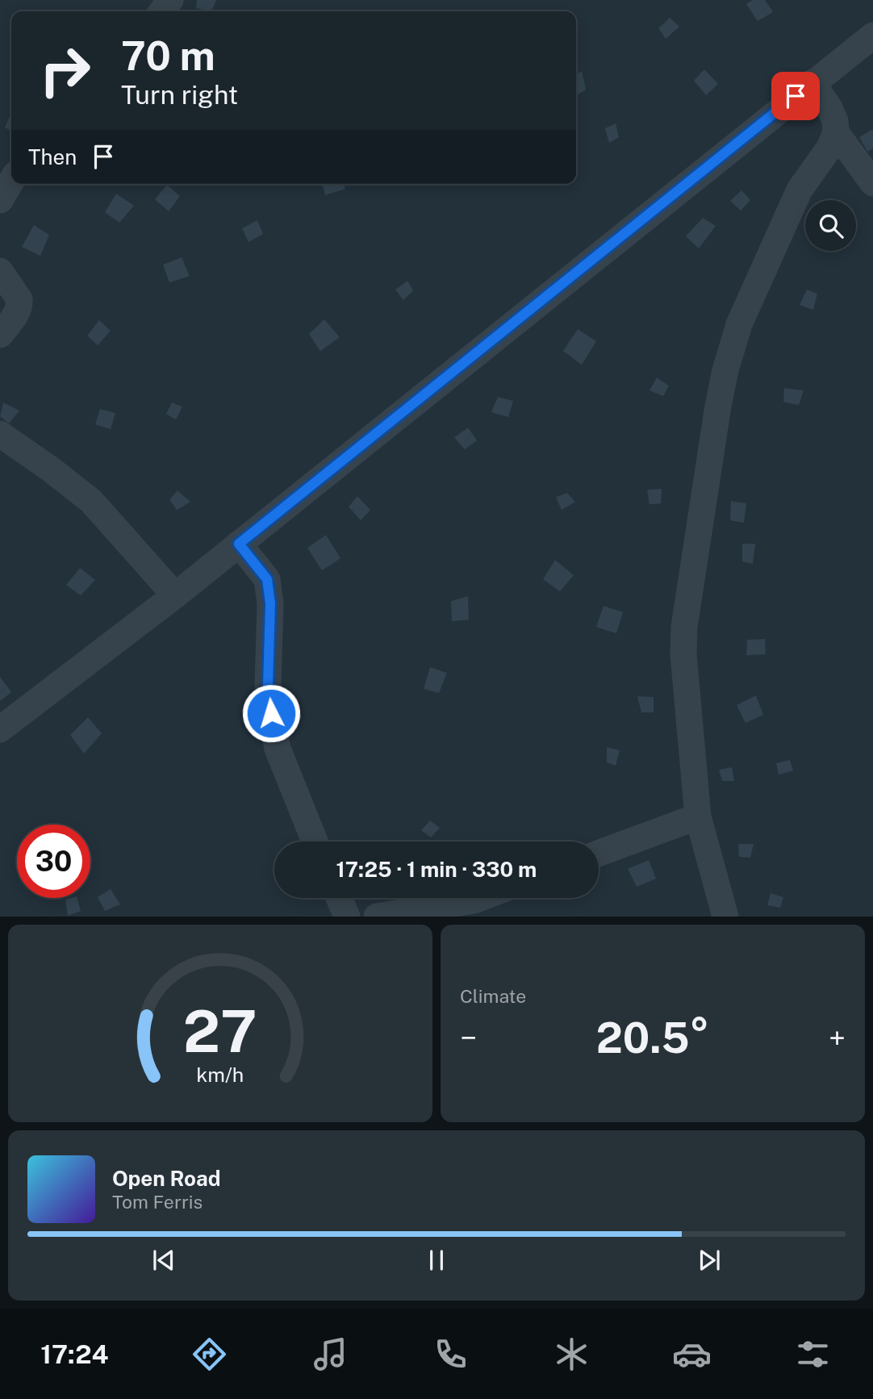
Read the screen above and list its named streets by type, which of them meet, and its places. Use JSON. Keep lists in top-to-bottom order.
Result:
{
  "page": {
    "turn": ["70 m", "Turn right"],
    "then": "Then",
    "limit": "30",
    "trip": "17:25 · 1 min · 330 m",
    "tile": "Climate",
    "heat": ["−", "20.5°", "+"],
    "song": ["Open Road", "Tom Ferris"],
    "tabs": "17:24",
    "gauge": ["27", "km/h"]
  }
}
